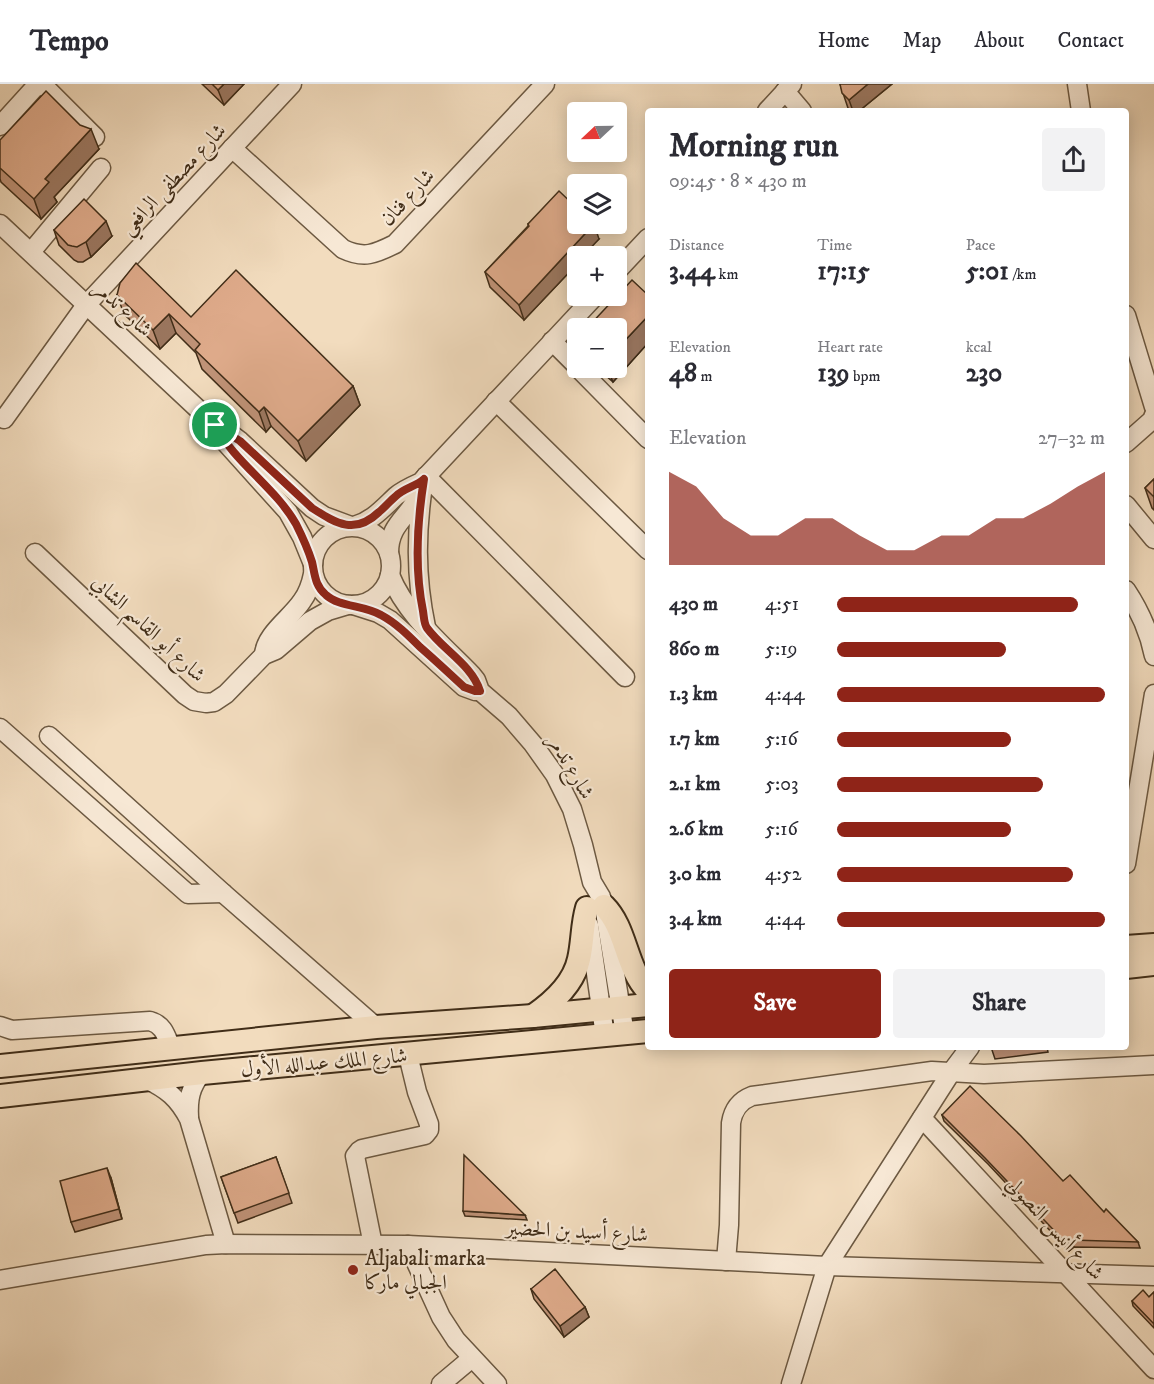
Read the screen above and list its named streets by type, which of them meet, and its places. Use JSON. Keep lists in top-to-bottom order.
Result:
{
  "streets": {
    "main road": ["شارع الملك عبدالله الأول"],
    "street": [
      "شارع مصطفى الرافعي",
      "شارع فنان",
      "شارع تدمر",
      "شارع أبو القاسم الشابي",
      "شارع أنيس النصولي",
      "شارع أسيد بن الحضير"
    ]
  },
  "crossings": [
    ["شارع مصطفى الرافعي", "شارع فنان"],
    ["شارع مصطفى الرافعي", "شارع تدمر"],
    ["شارع تدمر", "شارع أبو القاسم الشابي"],
    ["شارع تدمر", "شارع الملك عبدالله الأول"],
    ["شارع أنيس النصولي", "شارع أسيد بن الحضير"]
  ],
  "places": ["Aljabali marka الجبالي ماركا"],
  "north": "left",
  "page": {
    "header": "Tempo",
    "nav": [
      "Home",
      "Map",
      "About",
      "Contact"
    ],
    "map_buttons": ["+", "−"],
    "heading": ["Morning run", "09:45 · 8 × 430 m"],
    "stats": [
      ["Distance", "3.44 km"],
      ["Time", "17:15"],
      ["Pace", "5:01 /km"],
      ["Elevation", "48 m"],
      ["Heart rate", "139 bpm"],
      ["kcal", "230"]
    ],
    "chart": ["Elevation", "27–32 m"],
    "list": [
      {
        "name": "430 m",
        "note": "4:51"
      },
      {
        "name": "860 m",
        "note": "5:19"
      },
      {
        "name": "1.3 km",
        "note": "4:44"
      },
      {
        "name": "1.7 km",
        "note": "5:16"
      },
      {
        "name": "2.1 km",
        "note": "5:03"
      },
      {
        "name": "2.6 km",
        "note": "5:16"
      },
      {
        "name": "3.0 km",
        "note": "4:52"
      },
      {
        "name": "3.4 km",
        "note": "4:44"
      }
    ],
    "buttons": ["Save", "Share"]
  }
}
